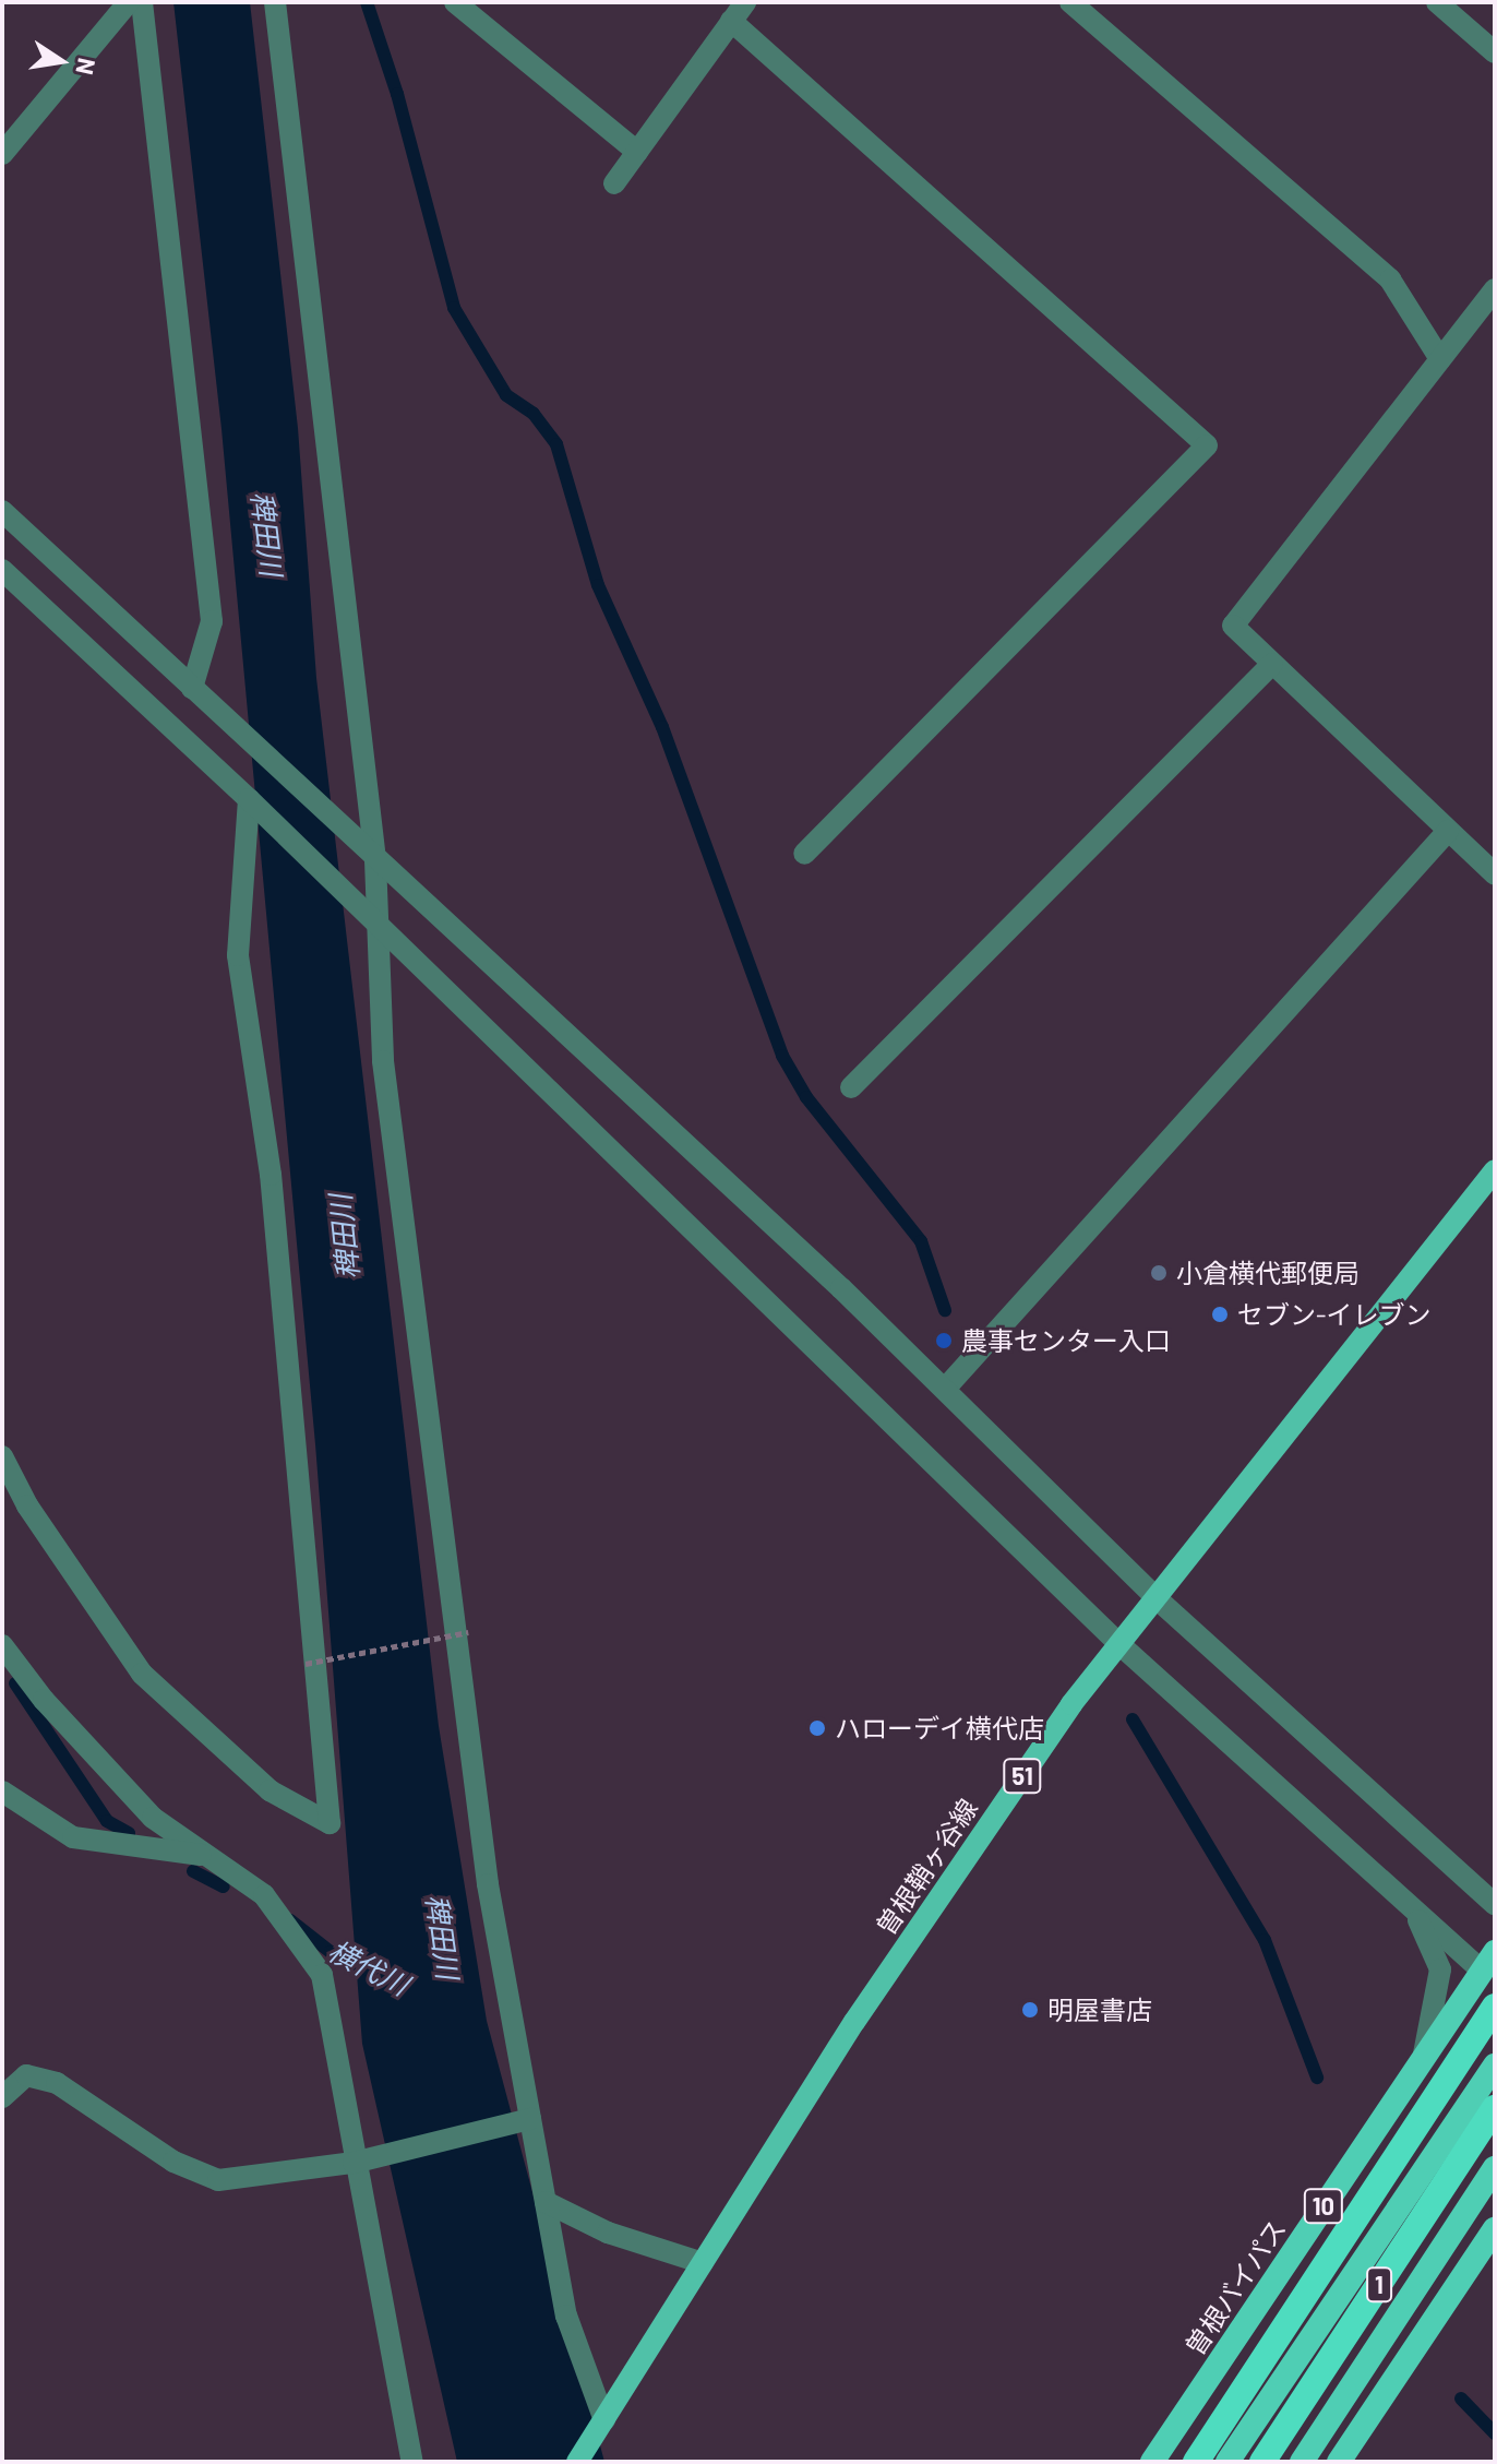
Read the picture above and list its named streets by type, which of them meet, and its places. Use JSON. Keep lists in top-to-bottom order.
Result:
{
  "streets": {
    "highway": ["10", "1", "曽根バイパス"],
    "main road": ["51", "曽根鞘ヶ谷線"]
  },
  "water": ["稗田川", "横代川"],
  "places": [
    "小倉横代郵便局",
    "セブン-イレブン",
    "農事センター入口",
    "ハローデイ横代店",
    "明屋書店"
  ],
  "north": "right"
}
